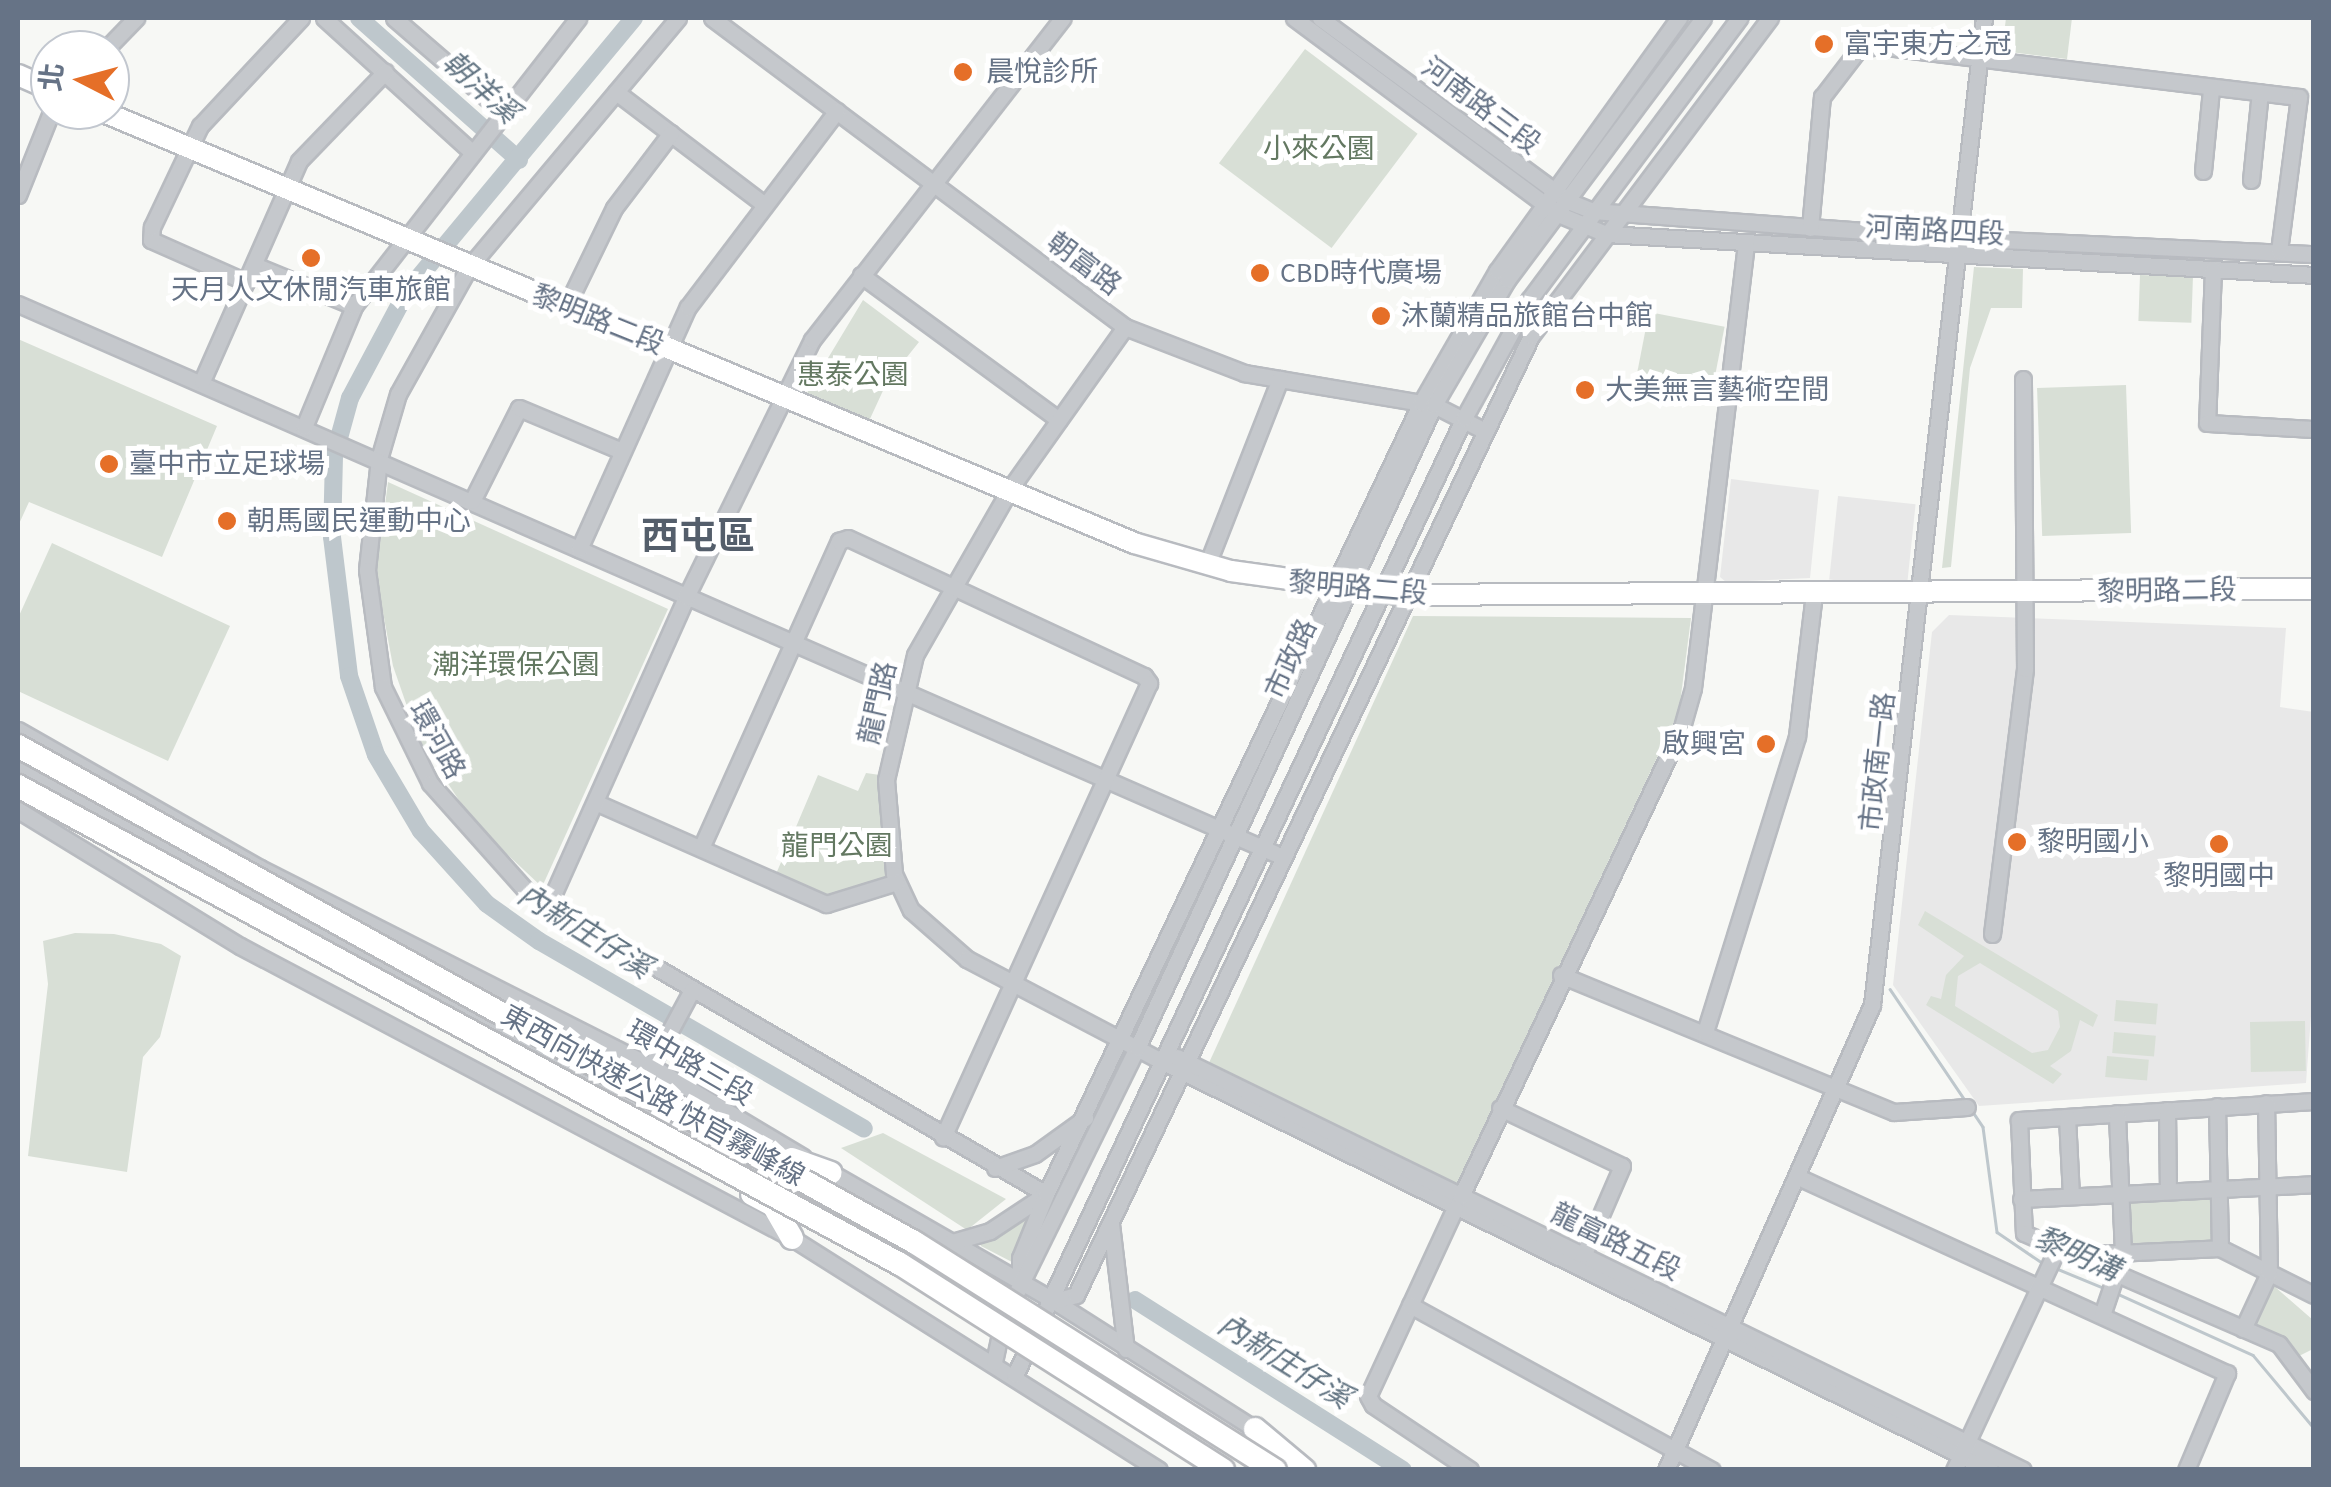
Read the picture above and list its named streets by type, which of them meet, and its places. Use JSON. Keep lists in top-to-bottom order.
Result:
{
  "streets": {
    "highway": ["東西向快速公路 快官霧峰線"],
    "main road": ["黎明路二段"],
    "street": [
      "河南路三段",
      "河南路四段",
      "朝富路",
      "市政路",
      "龍門路",
      "環河路",
      "市政南一路",
      "環中路三段",
      "龍富路五段"
    ]
  },
  "crossings": [
    ["河南路三段", "河南路四段"],
    ["河南路三段", "市政路"],
    ["河南路四段", "市政路"],
    ["河南路四段", "市政南一路"],
    ["朝富路", "市政路"],
    ["朝富路", "龍門路"],
    ["黎明路二段", "市政路"],
    ["黎明路二段", "龍門路"],
    ["黎明路二段", "環河路"],
    ["黎明路二段", "市政南一路"],
    ["市政路", "龍門路"],
    ["市政路", "環河路"],
    ["市政路", "環中路三段"],
    ["市政路", "龍富路五段"],
    ["龍門路", "龍富路五段"],
    ["市政南一路", "龍富路五段"]
  ],
  "districts": ["西屯區"],
  "water": ["朝洋溪", "內新庄仔溪", "黎明溝"],
  "parks": [
    "小來公園",
    "惠泰公園",
    "潮洋環保公園",
    "龍門公園"
  ],
  "places": [
    "富宇東方之冠",
    "晨悅診所",
    "天月人文休閒汽車旅館",
    "CBD時代廣場",
    "沐蘭精品旅館台中館",
    "大美無言藝術空間",
    "臺中市立足球場",
    "朝馬國民運動中心",
    "啟興宮",
    "黎明國小",
    "黎明國中"
  ],
  "north": "left"
}
